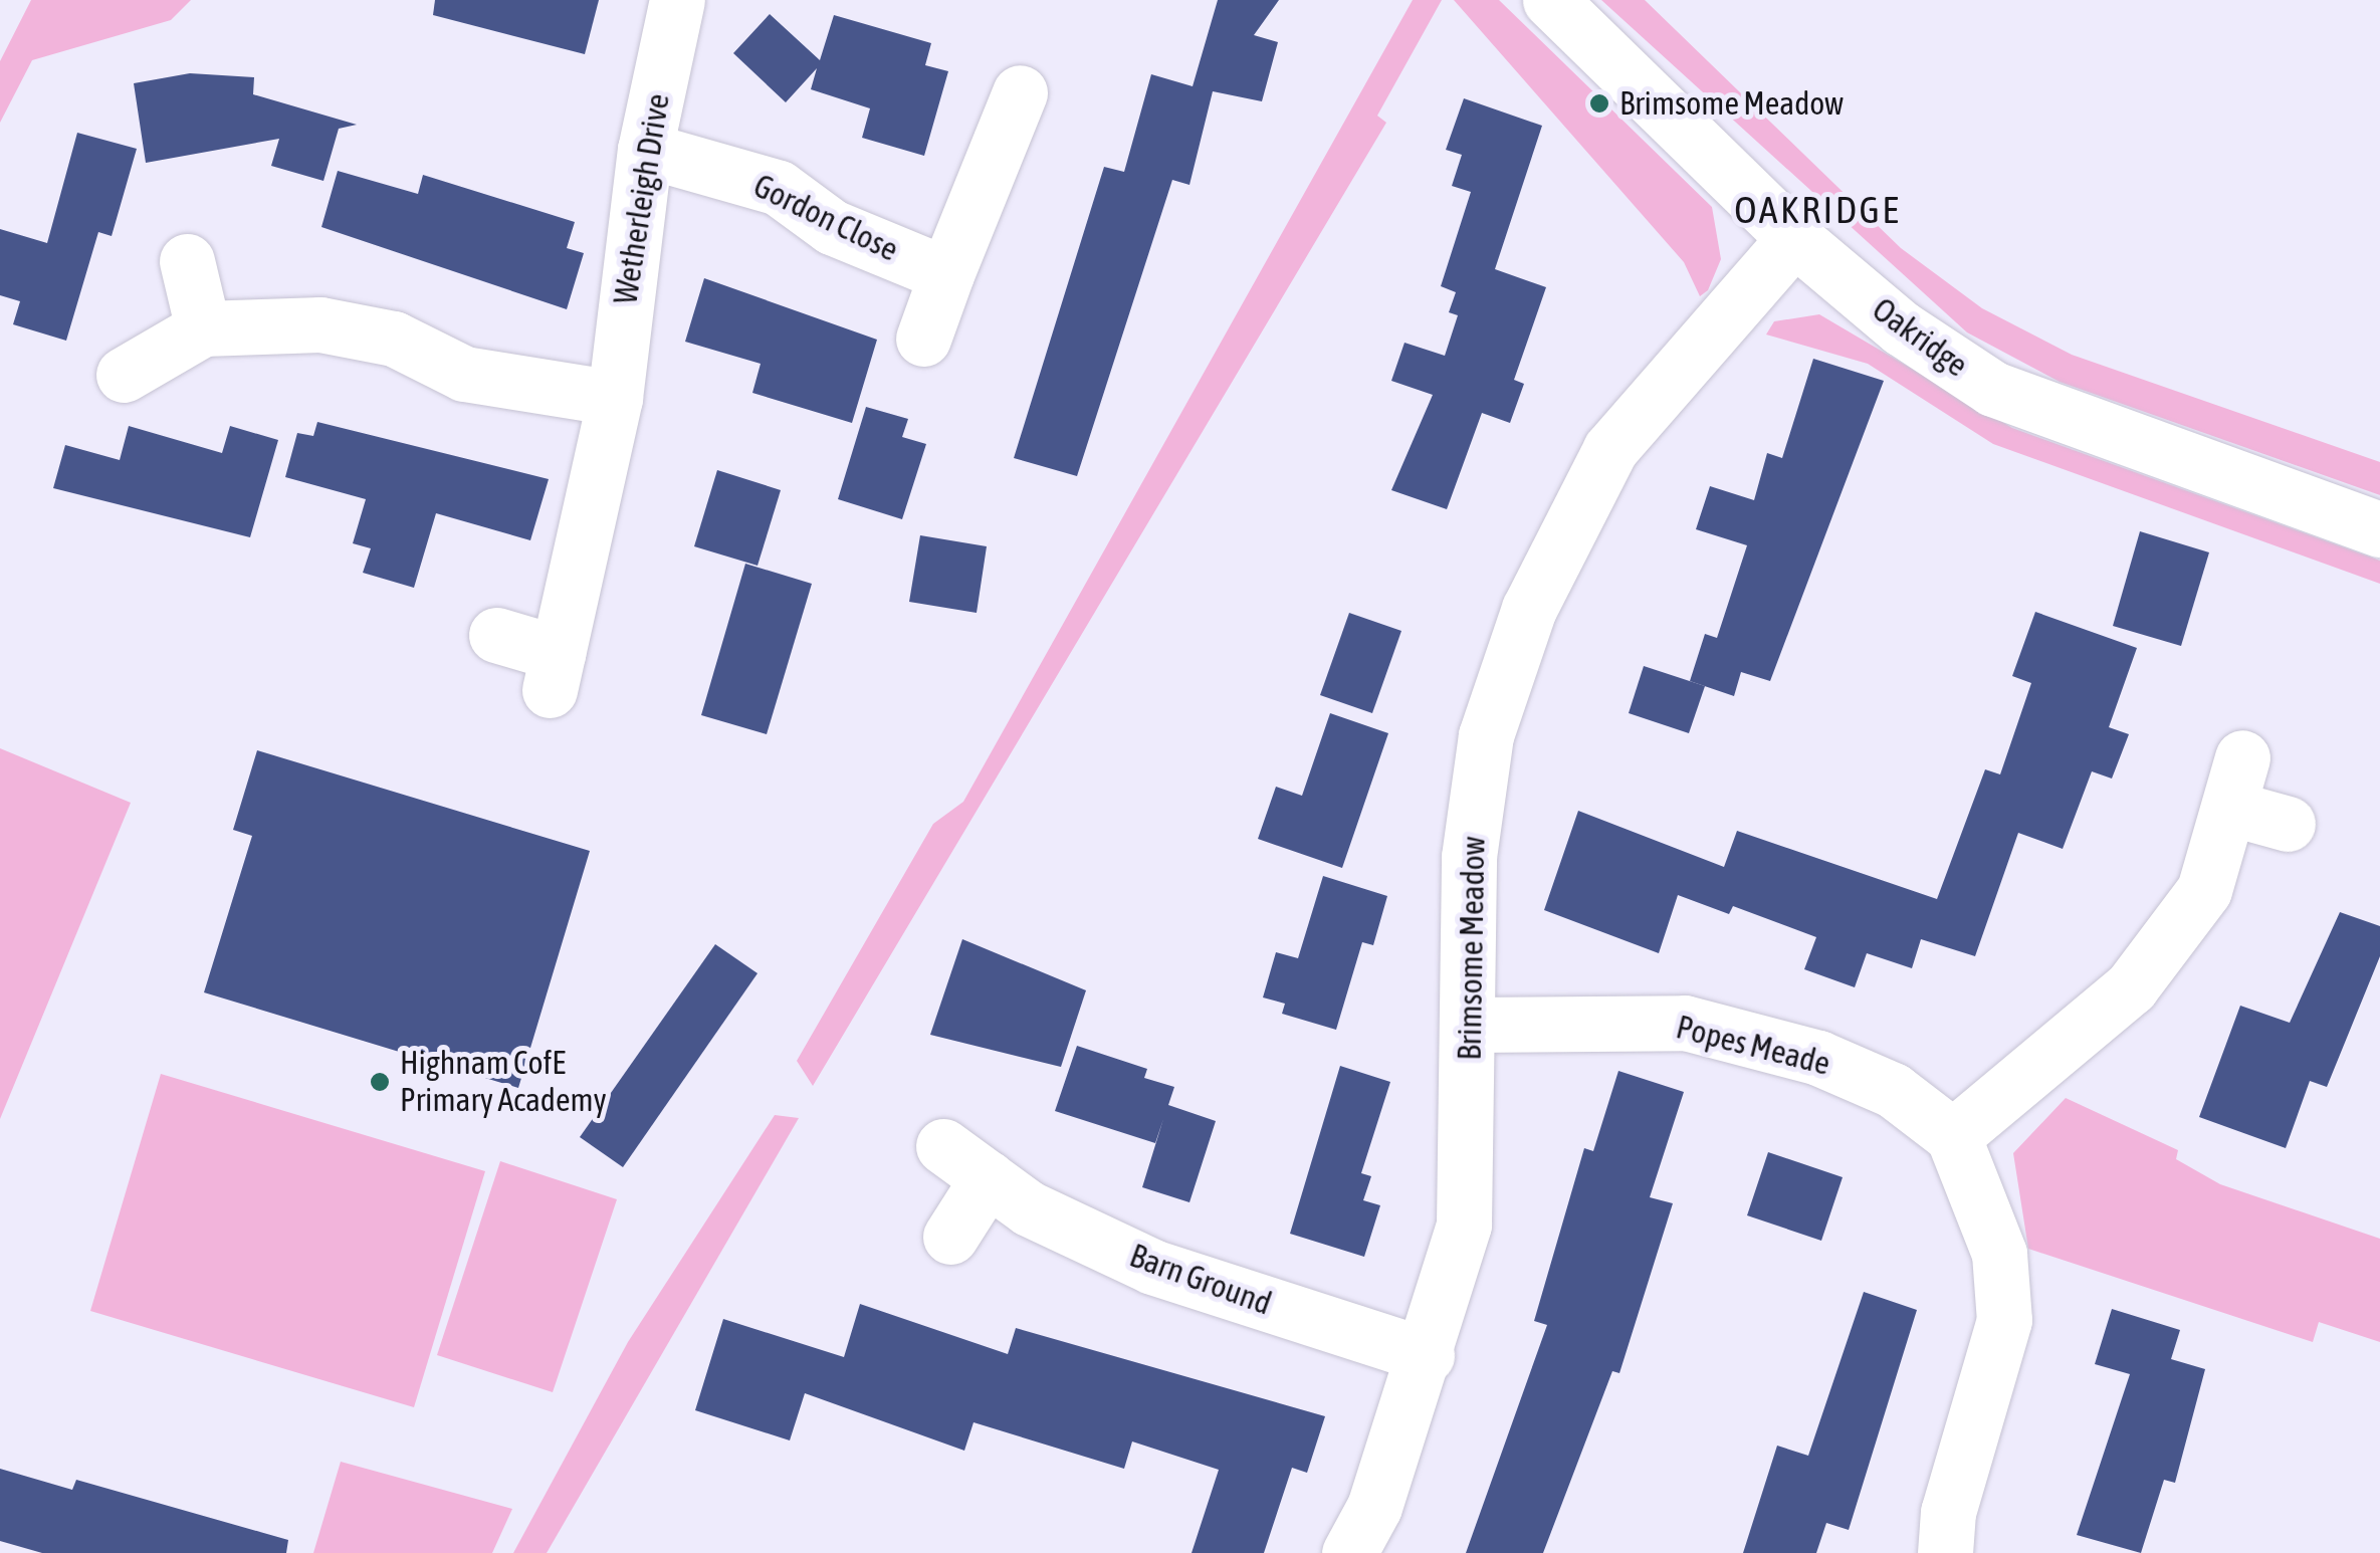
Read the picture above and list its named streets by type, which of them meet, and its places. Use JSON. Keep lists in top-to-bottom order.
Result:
{
  "streets": {
    "street": [
      "Wetherleigh Drive",
      "Gordon Close",
      "Oakridge",
      "Brimsome Meadow",
      "Popes Meade",
      "Barn Ground"
    ]
  },
  "crossings": [
    ["Wetherleigh Drive", "Gordon Close"],
    ["Oakridge", "Brimsome Meadow"],
    ["Brimsome Meadow", "Popes Meade"],
    ["Brimsome Meadow", "Barn Ground"]
  ],
  "districts": ["OAKRIDGE"],
  "places": ["Brimsome Meadow", "Highnam CofE Primary Academy"]
}
